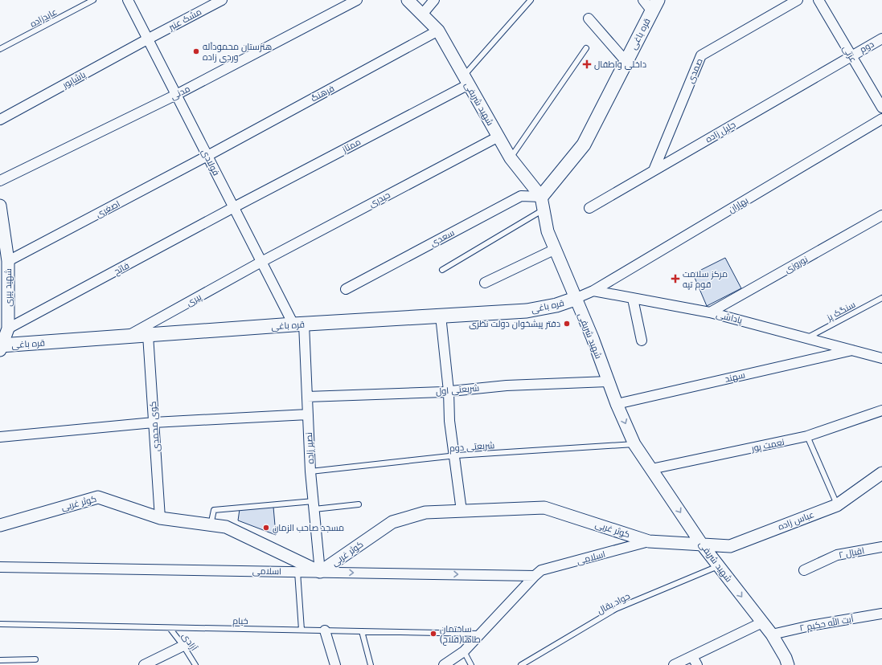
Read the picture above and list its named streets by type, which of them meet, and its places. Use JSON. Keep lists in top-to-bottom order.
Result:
{
  "streets": {
    "main road": ["قره باغی"],
    "street": [
      "مشک عنبر",
      "دوم",
      "عزتی",
      "صمدی",
      "پاشاپور",
      "مدنی",
      "فرهنگ",
      "شهید شریفى",
      "جلیل زاده",
      "ممتاز",
      "فولادی",
      "حیدری",
      "بهاران",
      "اصغری",
      "سعدی",
      "نوروزی",
      "فاتح",
      "شهید پیری",
      "پیری",
      "پاداشی",
      "سهند",
      "شریعتی اول",
      "کوی محمدی",
      "نعمت پور",
      "نصیر زاده",
      "کوثر غربی",
      "عباس زاده",
      "اقبال ۲",
      "اسلامی",
      "آیت الله حکیم ۲"
    ],
    "lane": [
      "عابدزاده",
      "سنگک پز",
      "شریعتی دوم",
      "جواد بقال",
      "خیام",
      "آزادی"
    ]
  },
  "crossings": [
    ["مشک عنبر", "پاشاپور"],
    ["مشک عنبر", "فولادی"],
    ["قره باغی", "شهید شریفى"],
    ["قره باغی", "فولادی"],
    ["قره باغی", "سعدی"],
    ["قره باغی", "شهید پیری"],
    ["قره باغی", "پیری"],
    ["قره باغی", "کوی محمدی"],
    ["قره باغی", "نصیر زاده"],
    ["دوم", "عزتی"],
    ["دوم", "جلیل زاده"],
    ["عزتی", "جلیل زاده"],
    ["صمدی", "جلیل زاده"],
    ["پاشاپور", "فولادی"],
    ["مدنی", "فولادی"],
    ["فرهنگ", "شهید شریفى"],
    ["فرهنگ", "فولادی"],
    ["فرهنگ", "اصغری"],
    ["شهید شریفى", "ممتاز"],
    ["شهید شریفى", "حیدری"],
    ["شهید شریفى", "سعدی"],
    ["شهید شریفى", "سهند"],
    ["شهید شریفى", "شریعتی اول"],
    ["شهید شریفى", "نعمت پور"],
    ["شهید شریفى", "شریعتی دوم"],
    ["شهید شریفى", "کوثر غربی"],
    ["شهید شریفى", "عباس زاده"],
    ["شهید شریفى", "جواد بقال"],
    ["شهید شریفى", "آیت الله حکیم ۲"],
    ["ممتاز", "فولادی"],
    ["ممتاز", "فاتح"],
    ["فولادی", "حیدری"],
    ["فولادی", "اصغری"],
    ["فولادی", "فاتح"],
    ["فولادی", "پیری"],
    ["فولادی", "نصیر زاده"],
    ["حیدری", "پیری"],
    ["بهاران", "پاداشی"],
    ["اصغری", "شهید پیری"],
    ["نوروزی", "پاداشی"],
    ["فاتح", "شهید پیری"],
    ["سنگک پز", "پاداشی"],
    ["پاداشی", "سهند"],
    ["شریعتی اول", "نصیر زاده"],
    ["کوی محمدی", "کوثر غربی"],
    ["شریعتی دوم", "نصیر زاده"],
    ["نصیر زاده", "کوثر غربی"],
    ["نصیر زاده", "اسلامی"],
    ["کوثر غربی", "عباس زاده"],
    ["کوثر غربی", "اسلامی"],
    ["اسلامی", "خیام"],
    ["خیام", "آزادی"]
  ],
  "places": {
    "other": [
      "هنرستان محمودآله وردی زاده",
      "دفتر پیشخوان دولت نظری",
      "مسجد صاحب الزمان",
      "ساختمان طاها(فلاح)"
    ],
    "health": ["داخلی واطفال", "مرکز سلامت قوم تپه"]
  }
}
